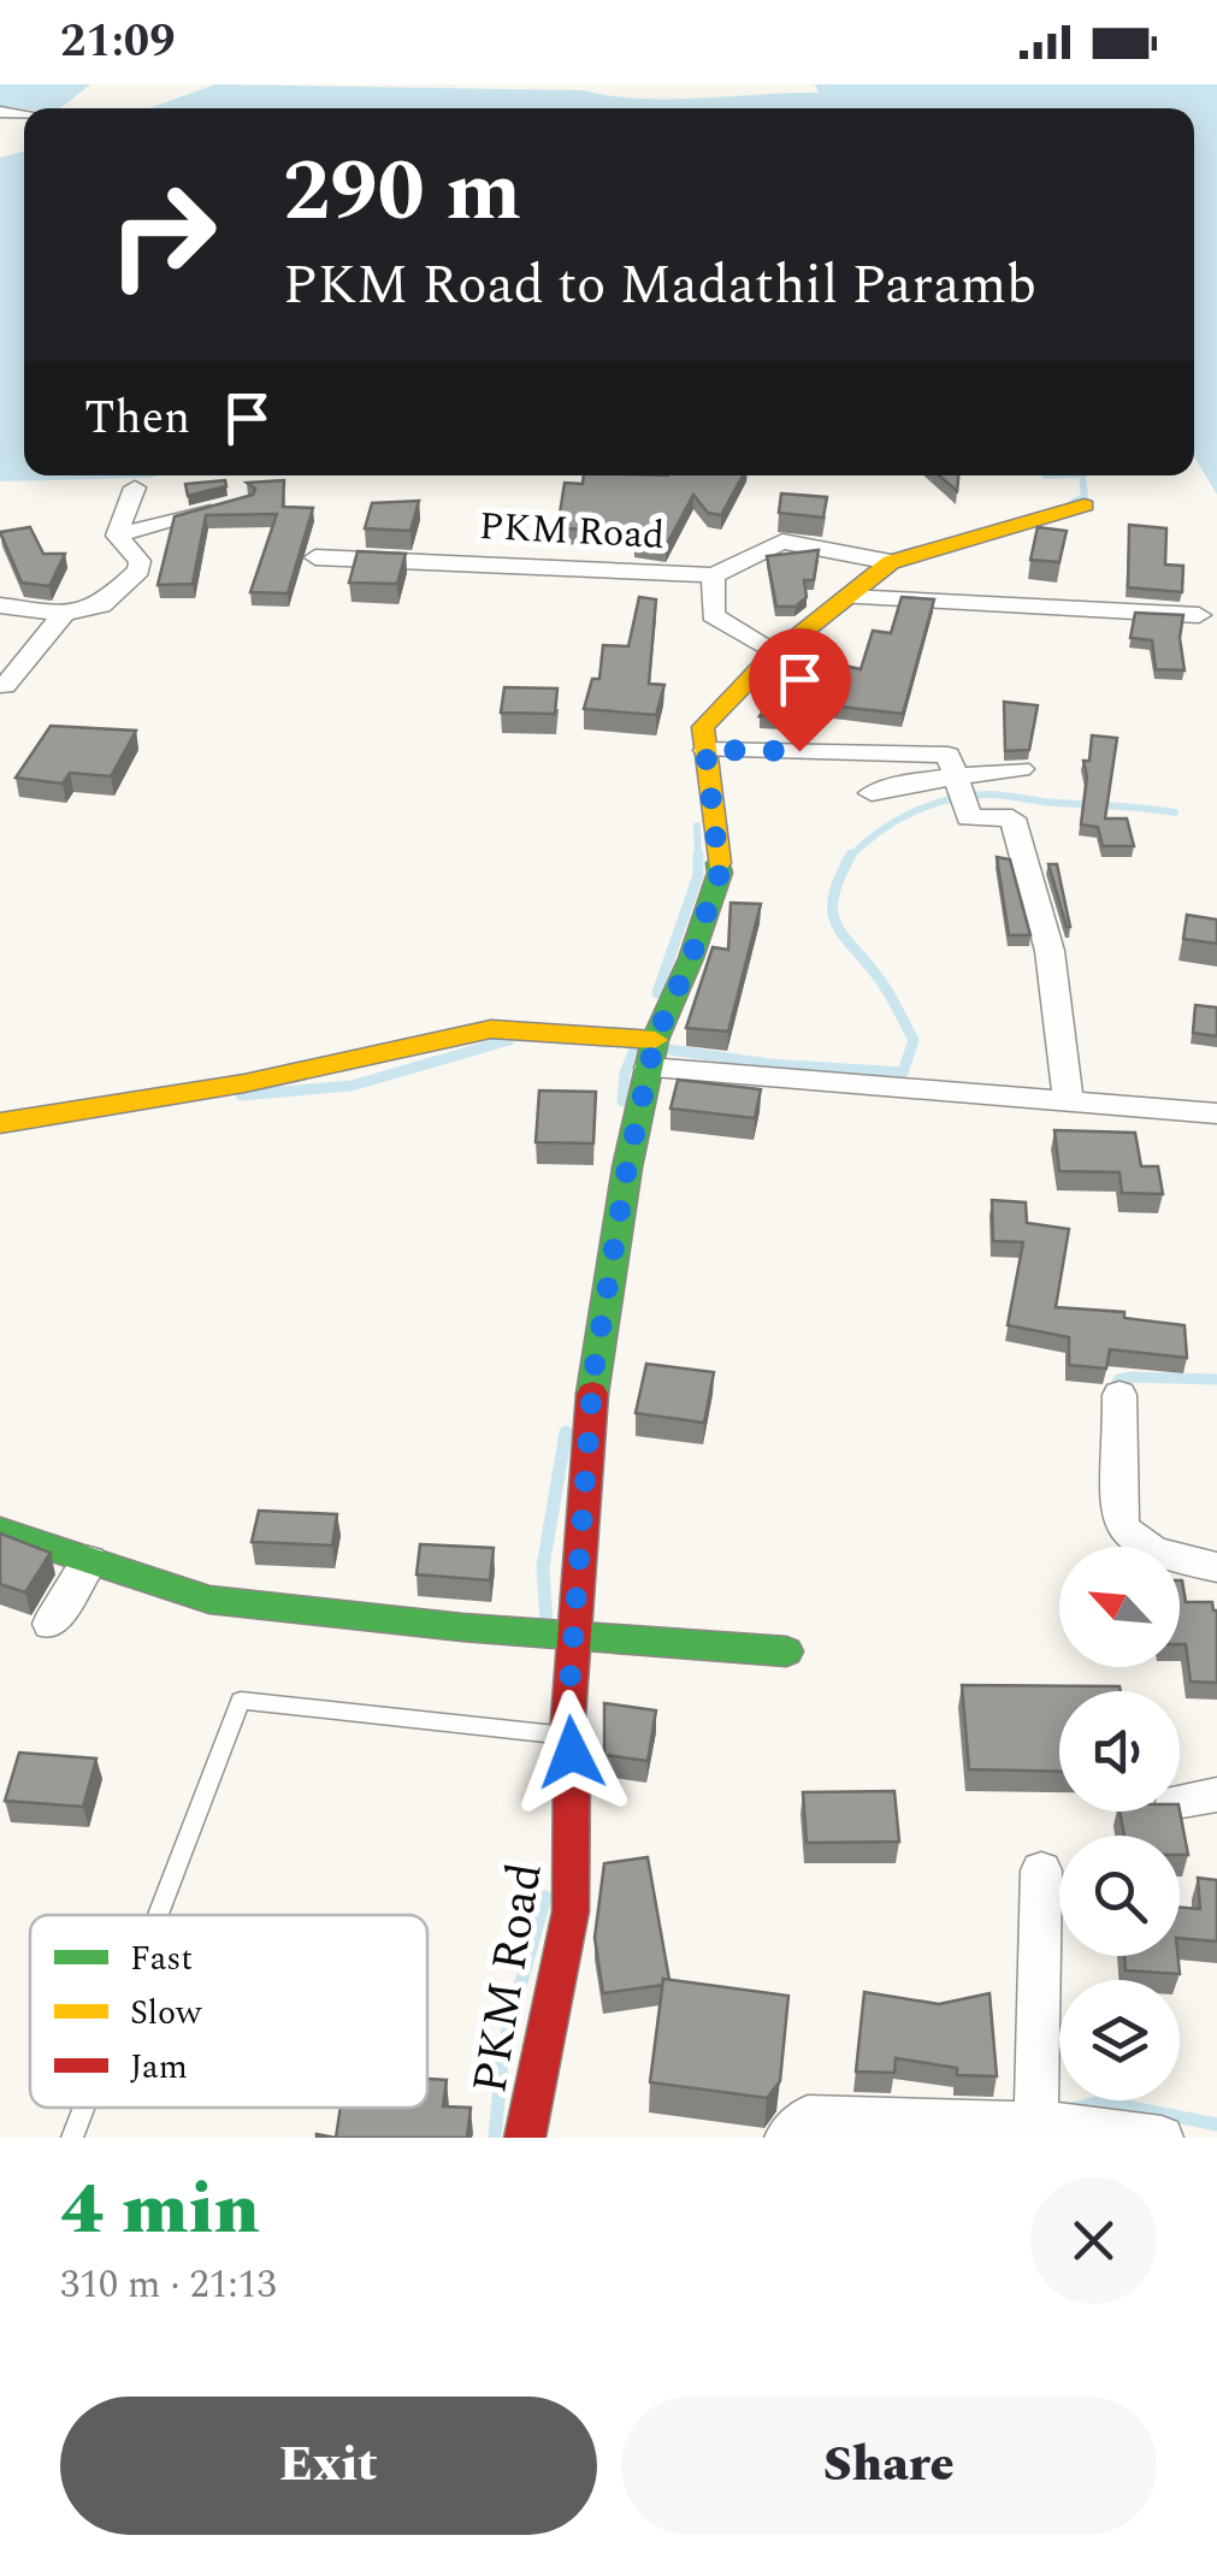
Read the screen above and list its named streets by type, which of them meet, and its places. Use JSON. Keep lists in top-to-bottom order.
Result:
{
  "streets": {
    "street": ["PKM Road"]
  },
  "legend": ["Fast", "Slow", "Jam"],
  "north": "top left",
  "page": {
    "status": "21:09",
    "turn": ["290 m", "PKM Road to Madathil Paramb"],
    "then": "Then",
    "heading": ["4 min", "310 m · 21:13"],
    "buttons": ["Exit", "Share"]
  }
}
